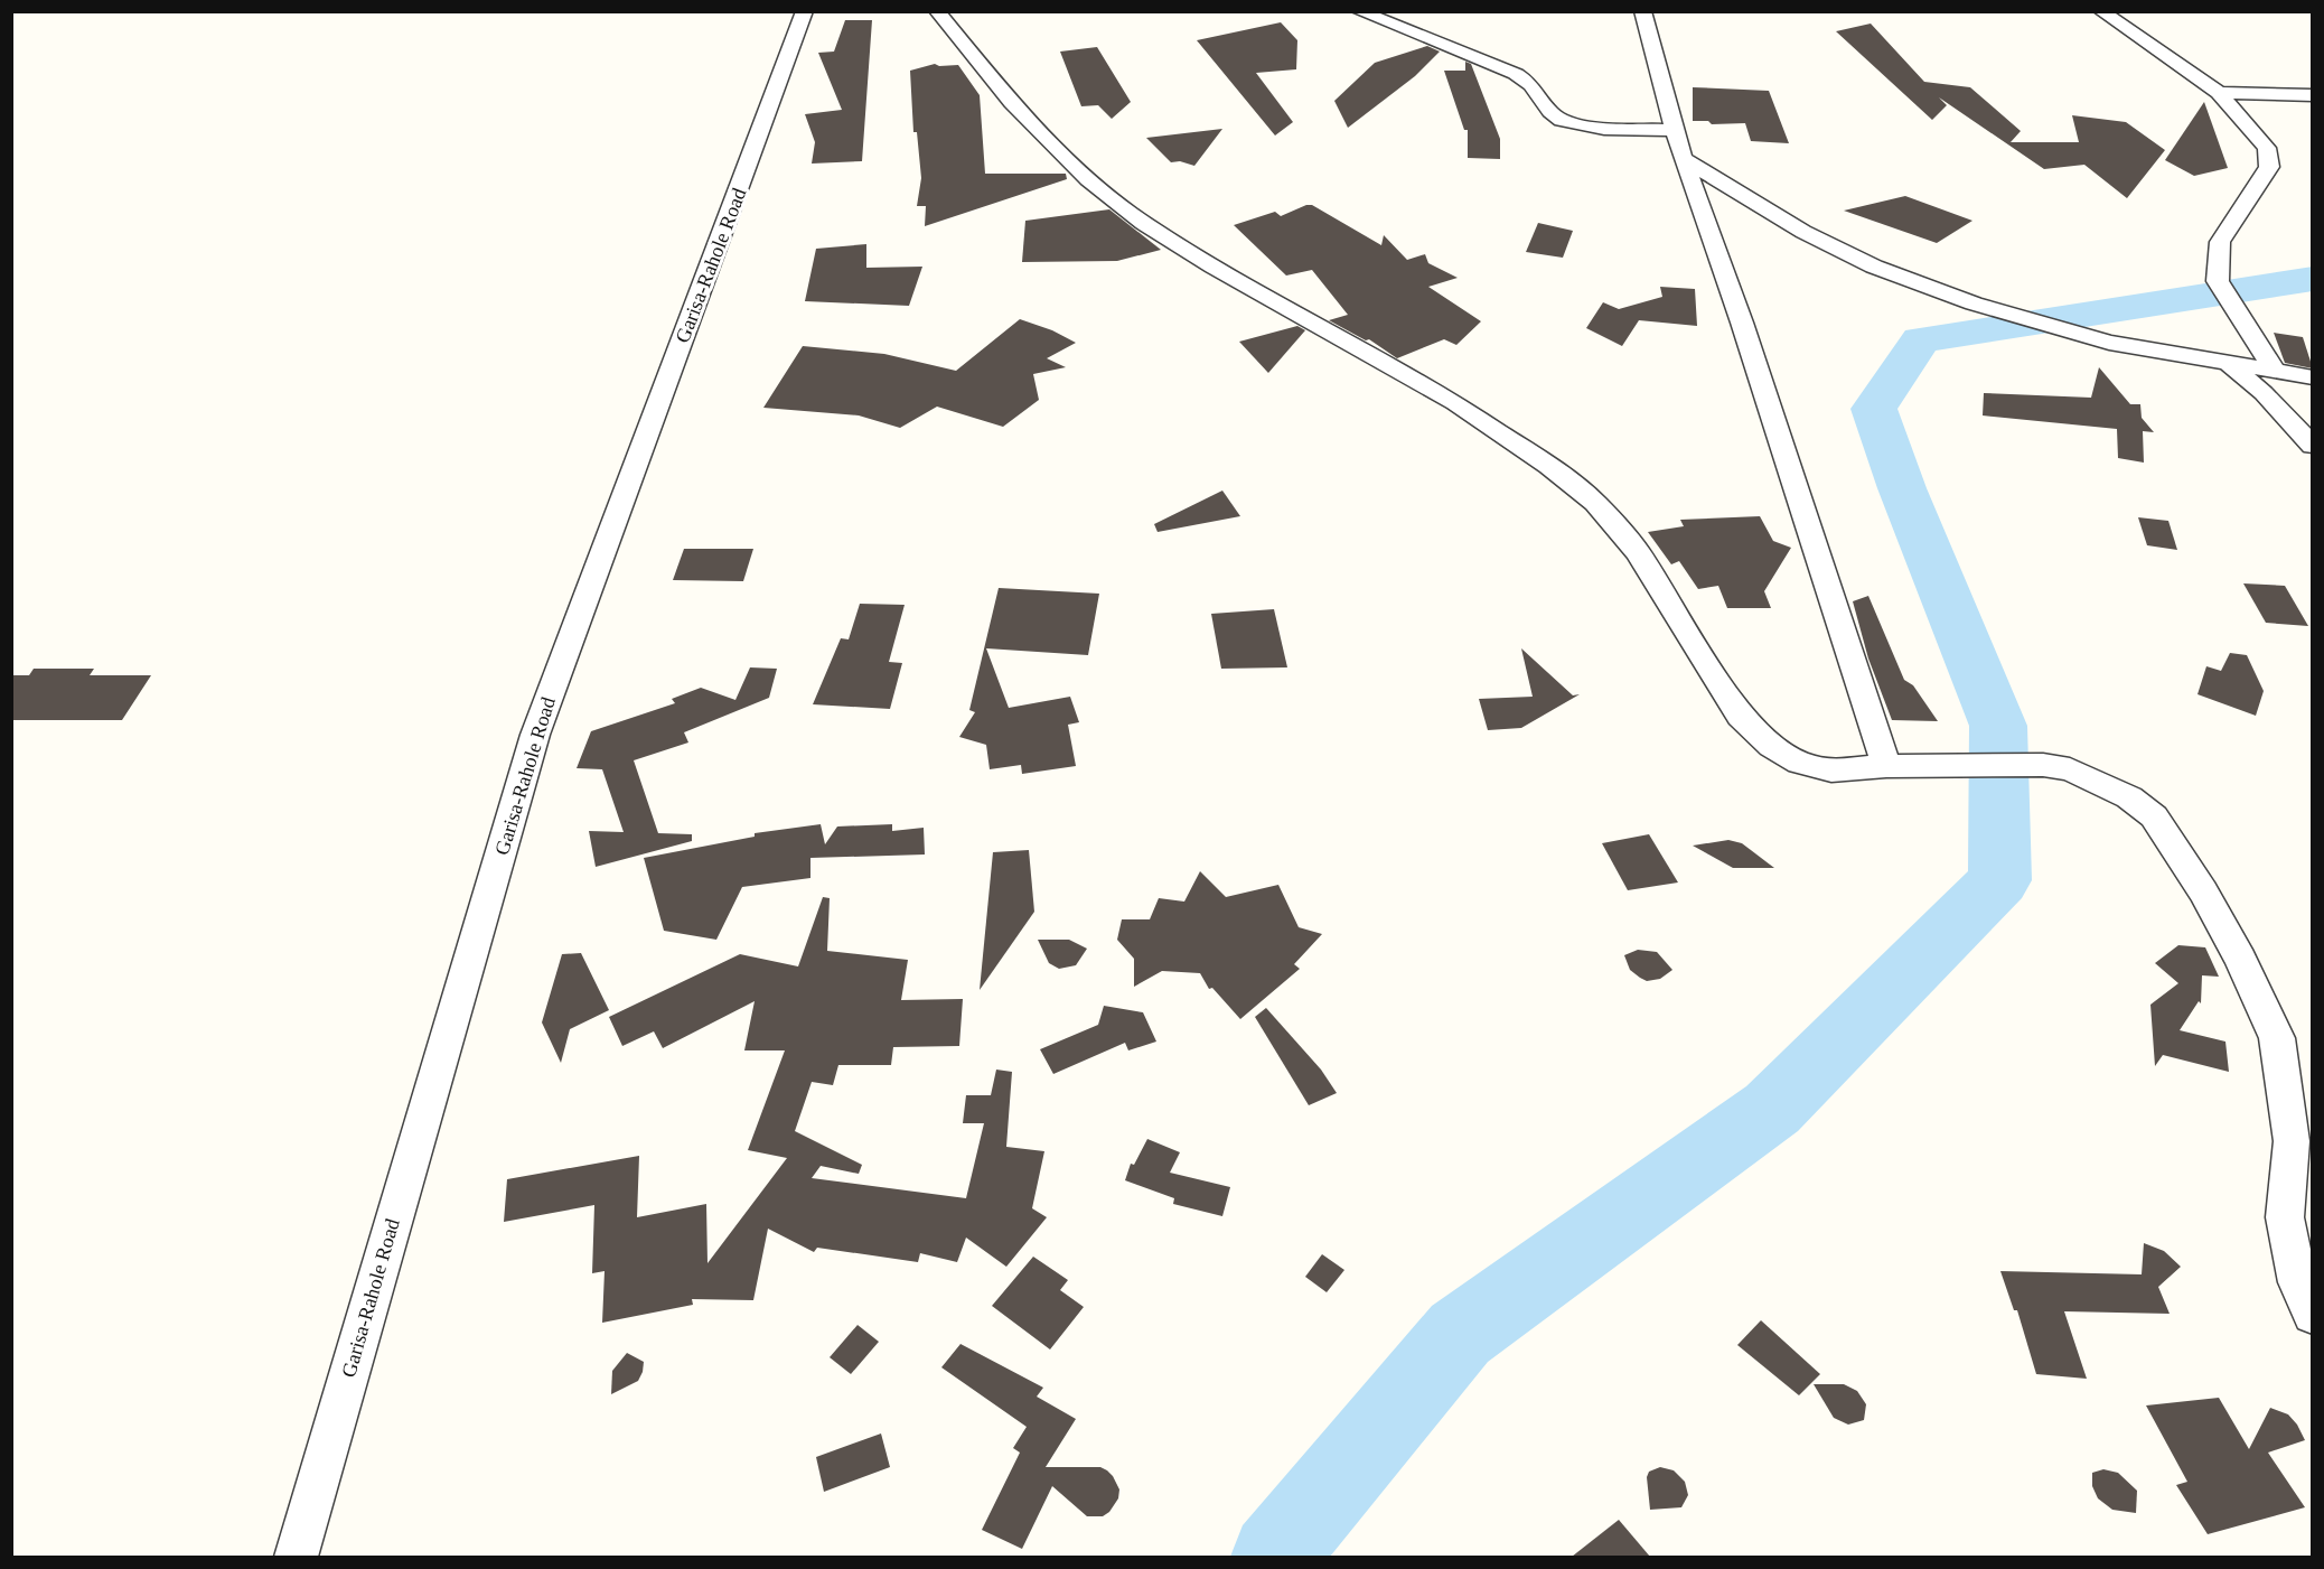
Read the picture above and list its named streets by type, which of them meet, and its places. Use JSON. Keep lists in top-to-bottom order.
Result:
{
  "streets": {
    "street": ["Garisa-Rahole Road"]
  }
}
